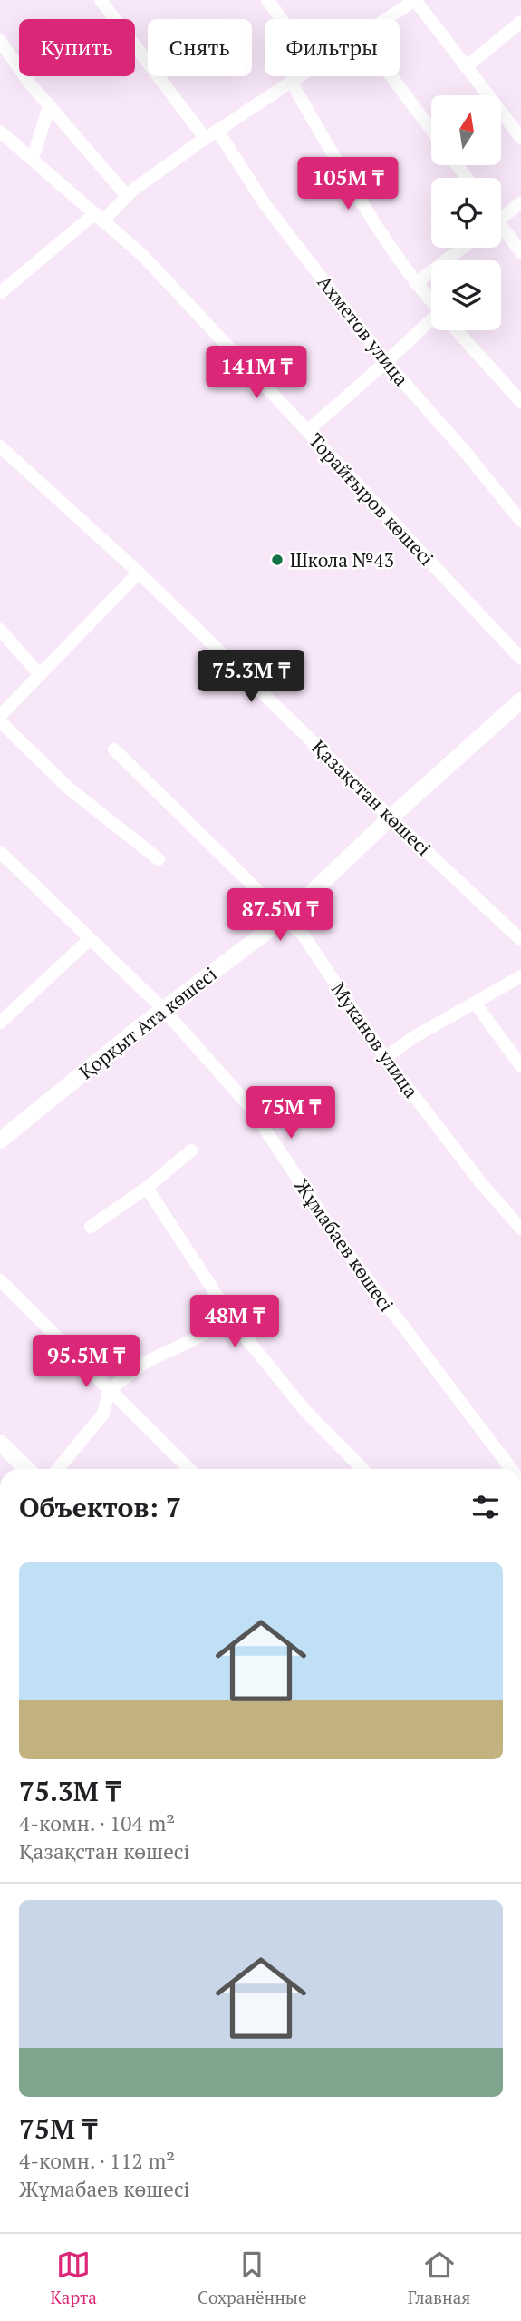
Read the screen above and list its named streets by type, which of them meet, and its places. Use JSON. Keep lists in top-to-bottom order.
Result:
{
  "streets": {
    "main road": ["Қорқыт Ата көшесі"],
    "street": [
      "Ахметов улица",
      "Торайғыров көшесі",
      "Қазақстан көшесі",
      "Муканов улица",
      "Жұмабаев көшесі"
    ]
  },
  "crossings": [
    ["Қазақстан көшесі", "Қорқыт Ата көшесі"],
    ["Қорқыт Ата көшесі", "Муканов улица"],
    ["Қорқыт Ата көшесі", "Жұмабаев көшесі"]
  ],
  "places": ["Школа №43"],
  "north": "top",
  "page": {
    "chip": ["Купить", "Снять", "Фильтры"],
    "price": [
      "105M ₸",
      "141M ₸",
      "75.3M ₸",
      "87.5M ₸",
      "75M ₸",
      "48M ₸",
      "95.5M ₸"
    ],
    "heading": "Объектов: 7",
    "list": [
      {
        "name": "75.3M ₸",
        "note": "4-комн. · 104 m² · Қазақстан көшесі"
      },
      {
        "name": "75M ₸",
        "note": "4-комн. · 112 m² · Жұмабаев көшесі"
      }
    ],
    "tabs": ["Карта", "Сохранённые", "Главная"]
  }
}
